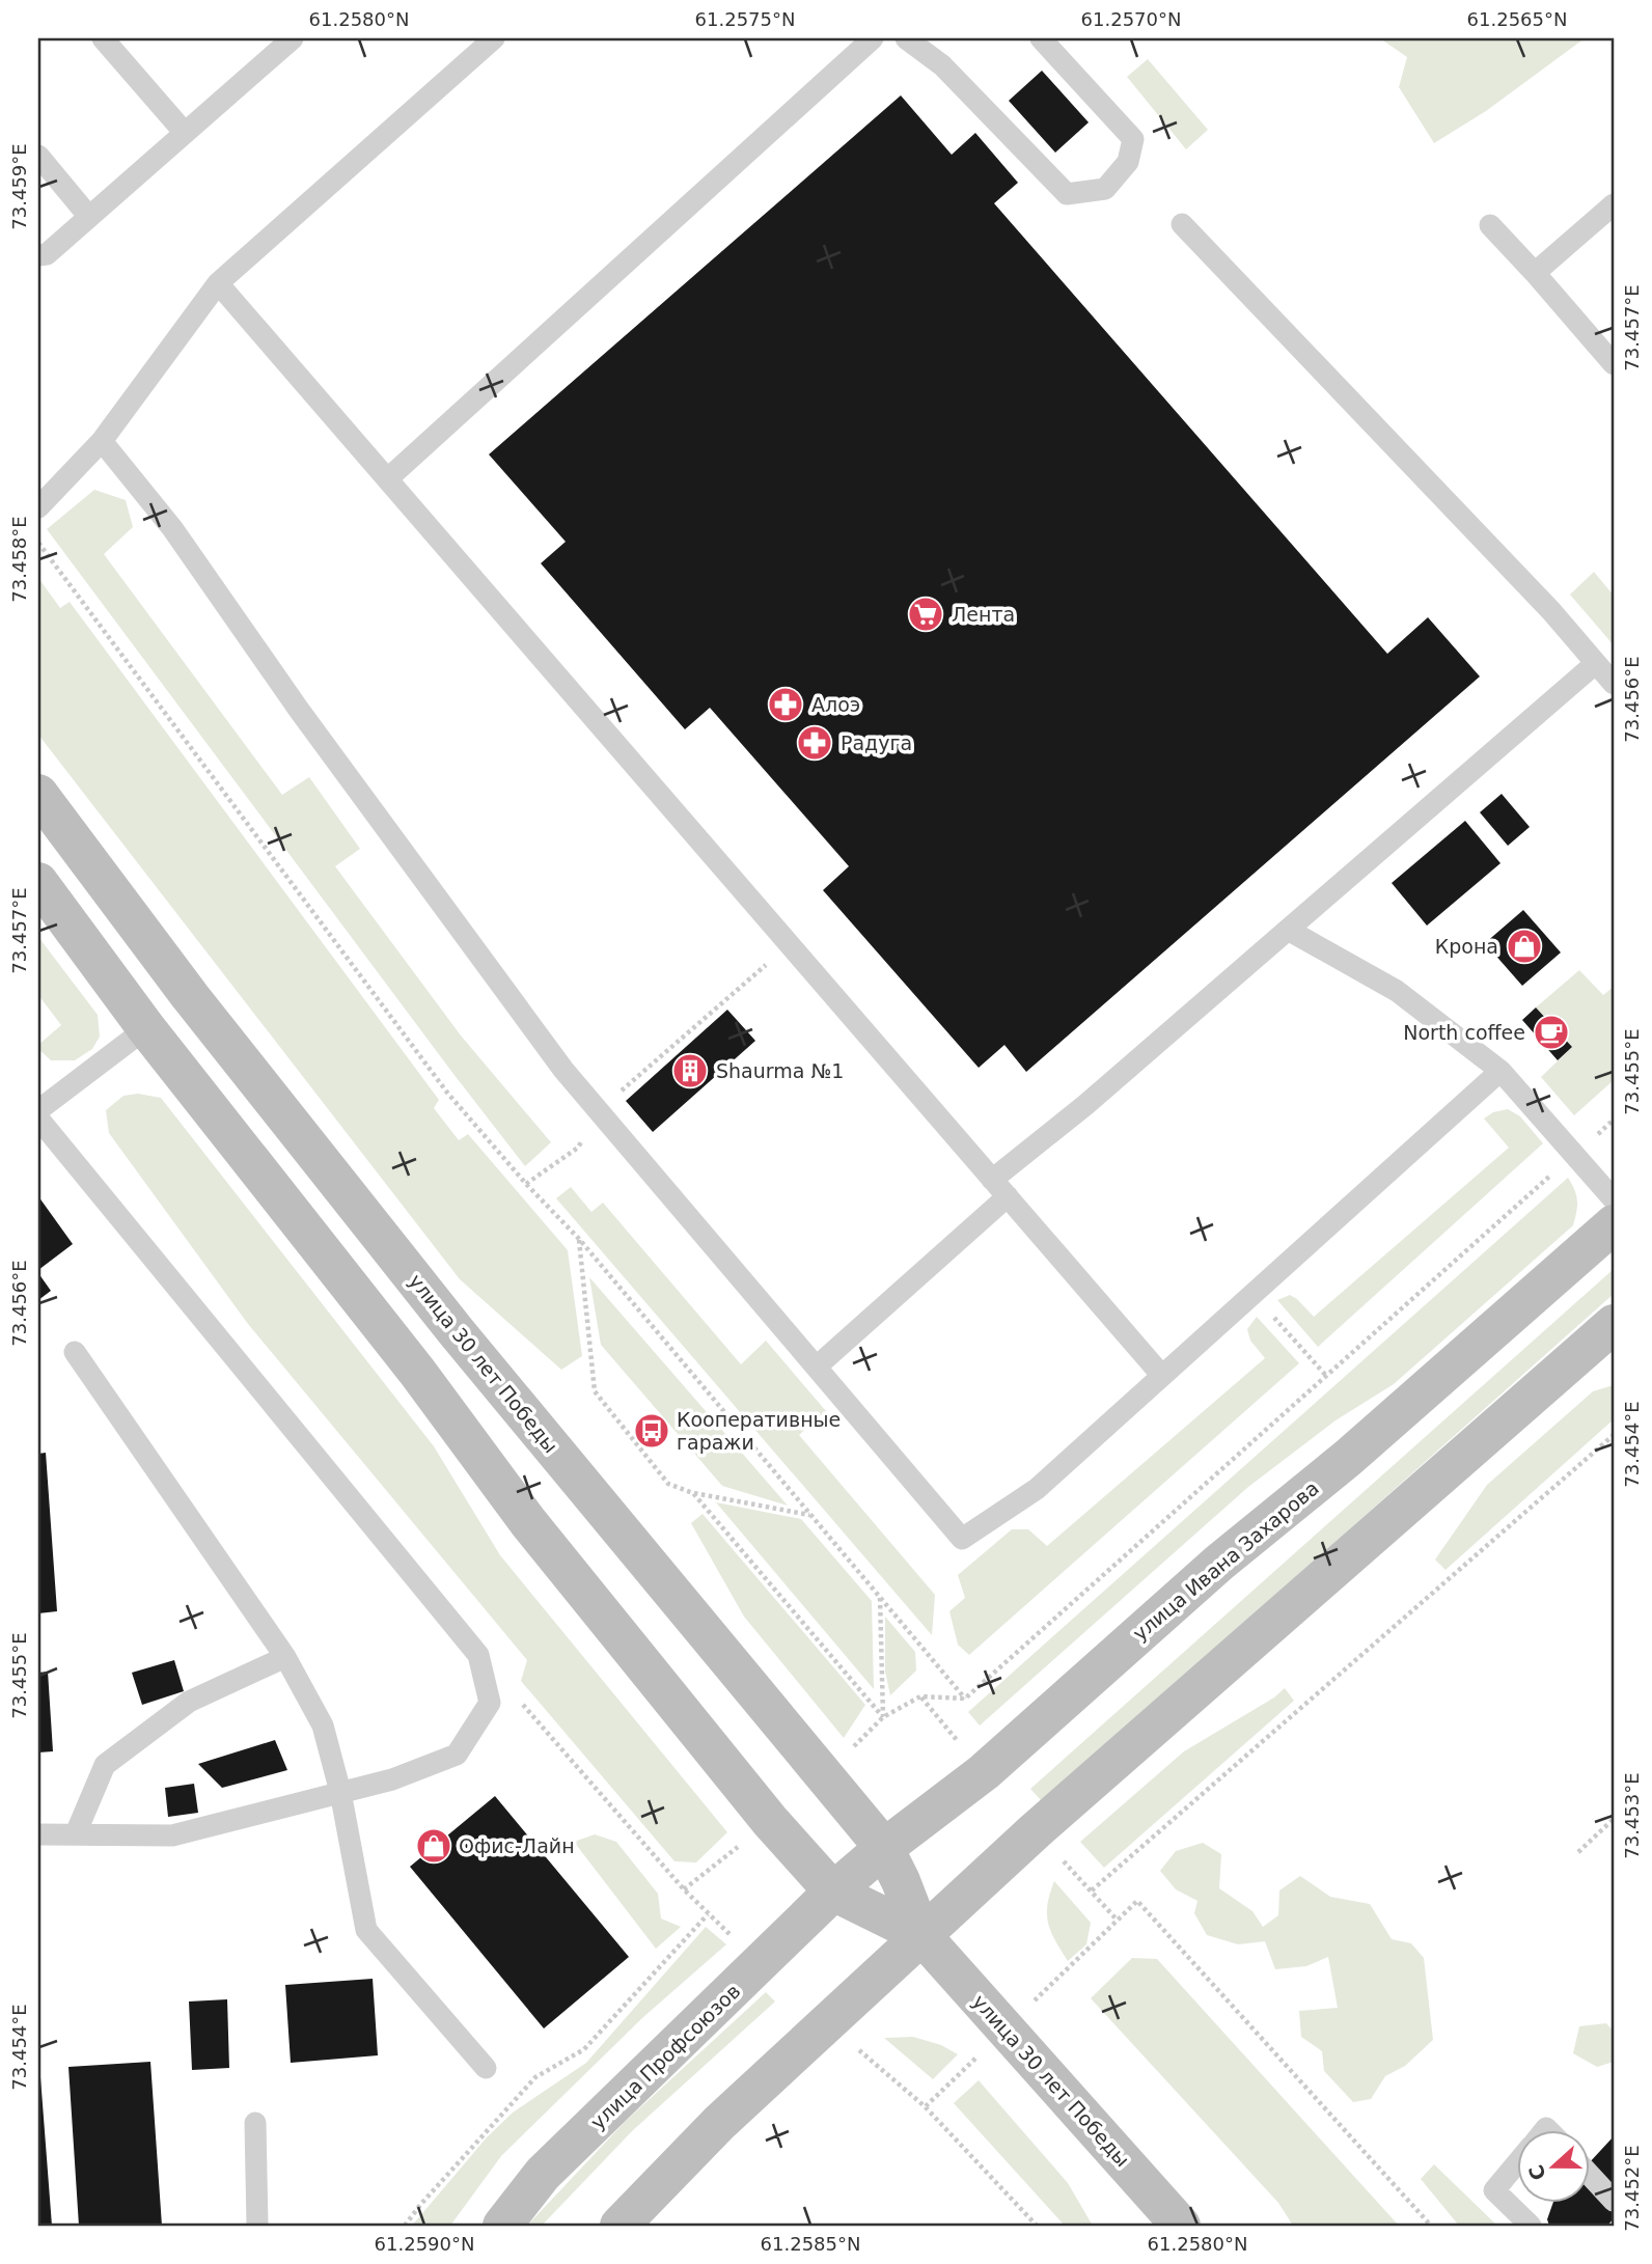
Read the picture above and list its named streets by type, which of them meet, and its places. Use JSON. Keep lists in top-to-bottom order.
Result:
{
  "streets": {
    "main road": ["улица 30 лет Победы", "улица Ивана Захарова", "улица Профсоюзов"]
  },
  "crossings": [
    ["улица 30 лет Победы", "улица Ивана Захарова"],
    ["улица 30 лет Победы", "улица Профсоюзов"],
    ["улица Ивана Захарова", "улица Профсоюзов"]
  ],
  "places": {
    "supermarket": ["Лента"],
    "pharmacy": ["Алоэ", "Радуга"],
    "shop": ["Крона", "Офис-Лайн"],
    "cafe": ["North coffee"],
    "building": ["Shaurma №1"],
    "bus stop": ["Кооперативные гаражи"]
  },
  "north": "left",
  "coordinates": [
    "61.2580°N",
    "61.2575°N",
    "61.2570°N",
    "61.2565°N",
    "73.459°E",
    "73.457°E",
    "73.458°E",
    "73.456°E",
    "73.455°E",
    "73.454°E",
    "73.453°E",
    "73.452°E",
    "61.2590°N",
    "61.2585°N"
  ]
}
